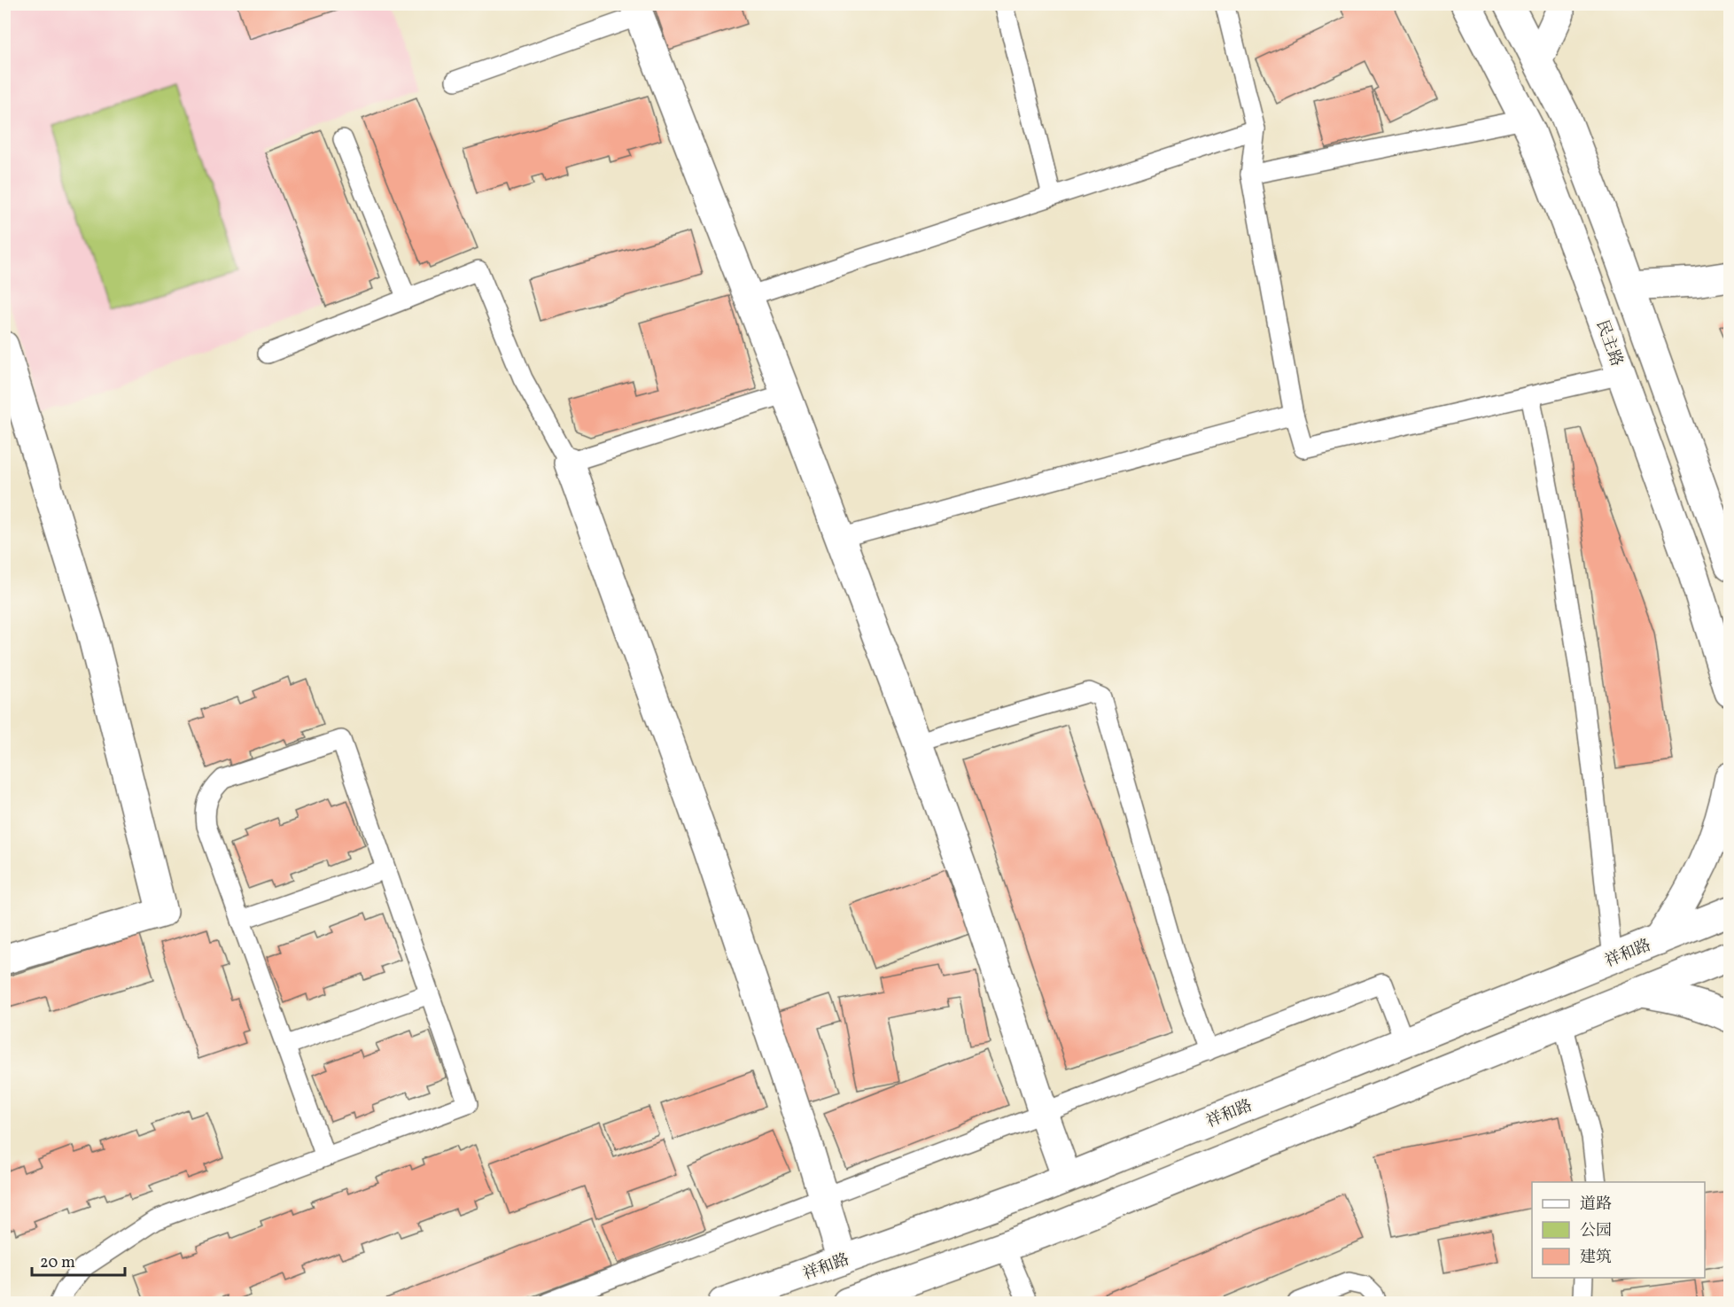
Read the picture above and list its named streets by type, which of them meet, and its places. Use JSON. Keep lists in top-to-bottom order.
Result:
{
  "streets": {
    "main road": ["民主路", "祥和路"]
  },
  "legend": ["道路", "公园", "建筑"],
  "scale_bar": "20 m"
}
